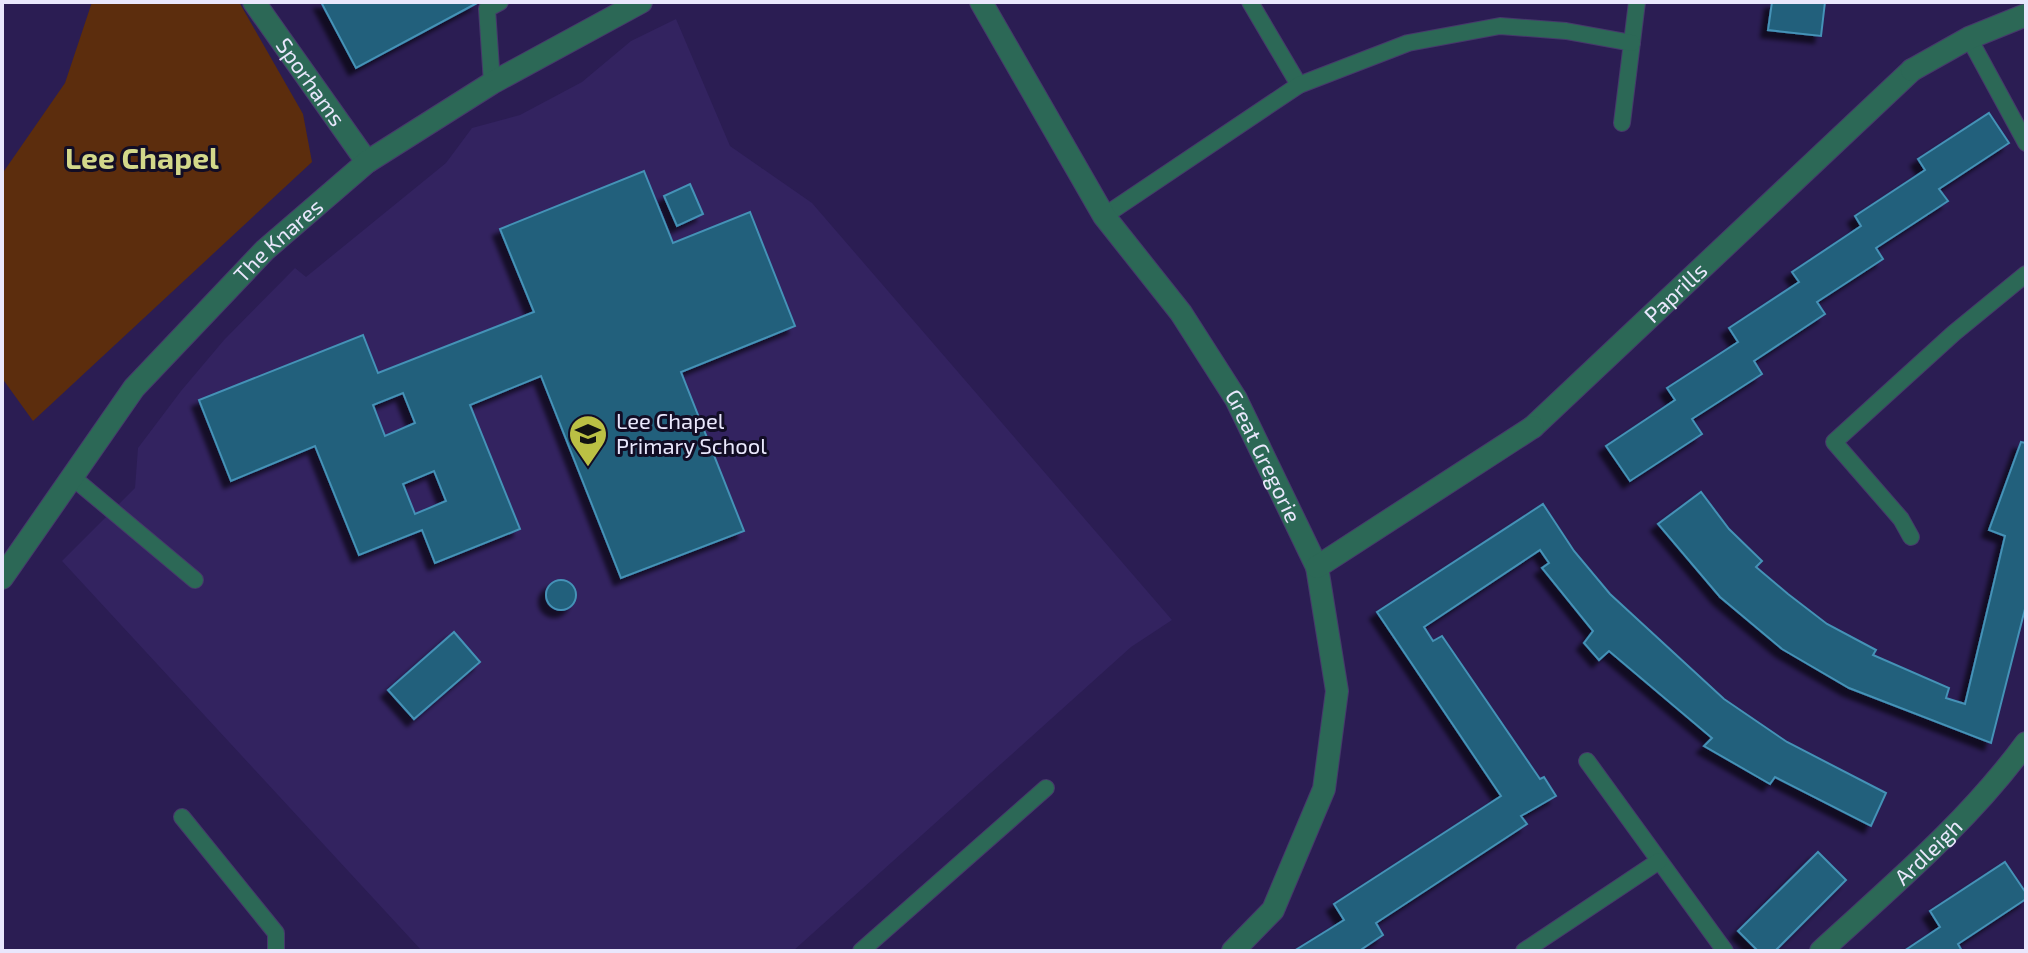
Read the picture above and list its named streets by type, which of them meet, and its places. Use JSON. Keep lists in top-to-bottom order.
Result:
{
  "streets": {
    "street": [
      "Sporhams",
      "The Knares",
      "Paprills",
      "Great Gregorie",
      "Ardleigh"
    ]
  },
  "crossings": [
    ["Sporhams", "The Knares"],
    ["Paprills", "Great Gregorie"]
  ],
  "districts": ["Lee Chapel"],
  "places": {
    "school or university": ["Lee Chapel Primary School"]
  }
}
